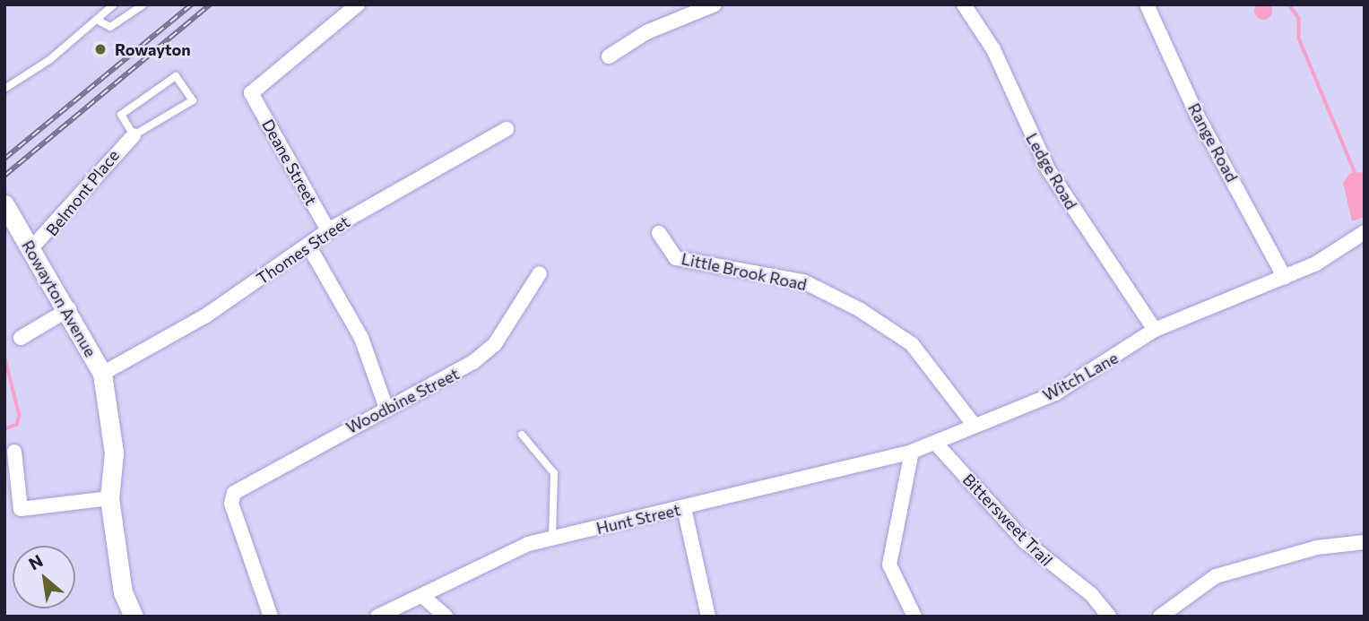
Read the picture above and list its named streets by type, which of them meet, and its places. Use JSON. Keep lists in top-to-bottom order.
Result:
{
  "streets": {
    "street": [
      "Range Road",
      "Deane Street",
      "Ledge Road",
      "Belmont Place",
      "Thomes Street",
      "Little Brook Road",
      "Rowayton Avenue",
      "Witch Lane",
      "Woodbine Street",
      "Hunt Street",
      "Bittersweet Trail"
    ]
  },
  "crossings": [
    ["Range Road", "Witch Lane"],
    ["Deane Street", "Thomes Street"],
    ["Ledge Road", "Witch Lane"],
    ["Belmont Place", "Rowayton Avenue"],
    ["Thomes Street", "Rowayton Avenue"],
    ["Little Brook Road", "Witch Lane"],
    ["Witch Lane", "Hunt Street"],
    ["Witch Lane", "Bittersweet Trail"]
  ],
  "places": ["Rowayton"],
  "north": "top left"
}
